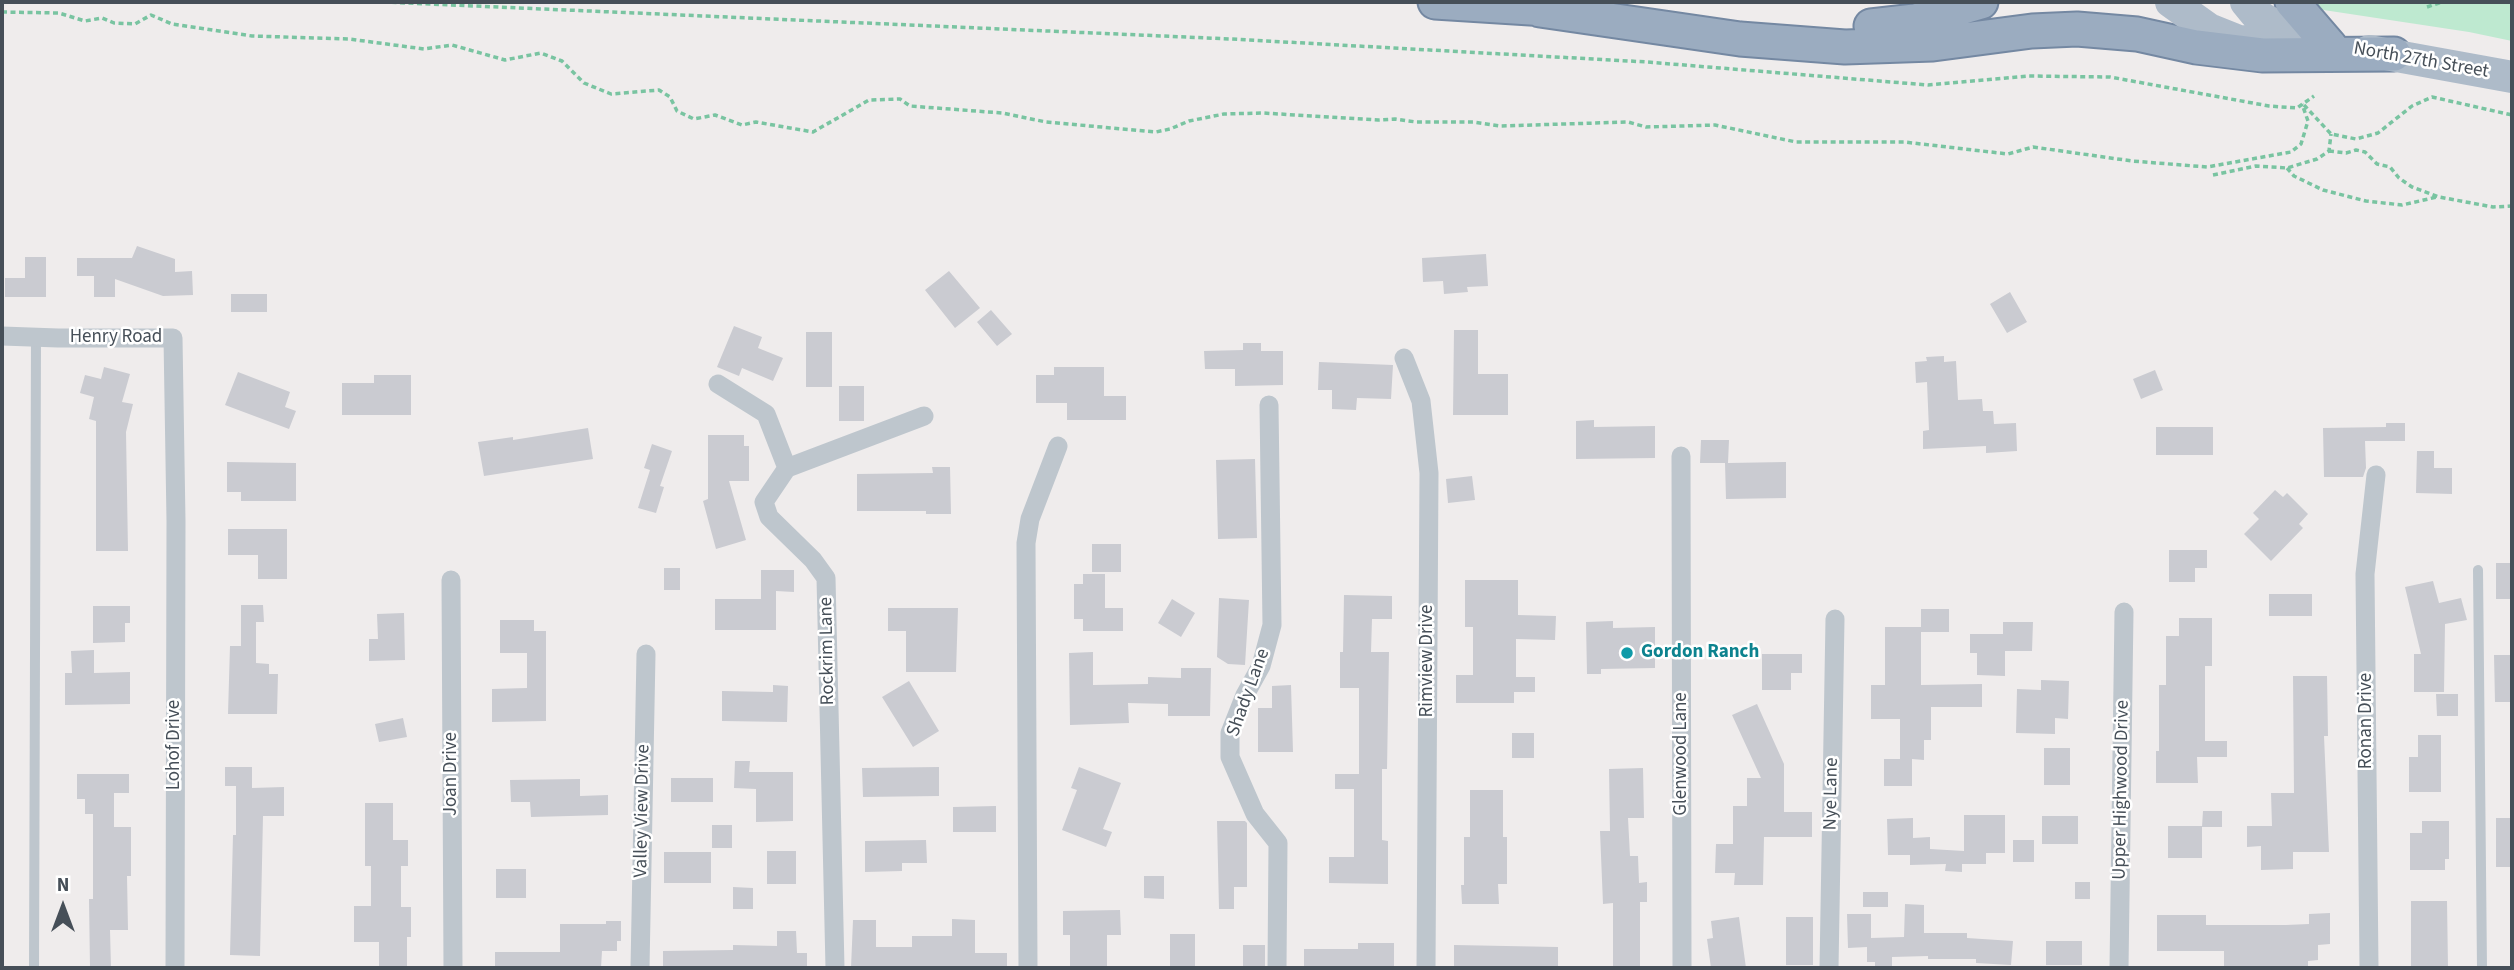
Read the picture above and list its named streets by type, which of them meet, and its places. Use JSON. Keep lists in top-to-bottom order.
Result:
{
  "streets": {
    "main road": ["North 27th Street"],
    "street": [
      "Henry Road",
      "Rockrim Lane",
      "Rimview Drive",
      "Shady Lane",
      "Ronan Drive",
      "Lohof Drive",
      "Glenwood Lane",
      "Joan Drive",
      "Upper Highwood Drive",
      "Nye Lane",
      "Valley View Drive"
    ]
  },
  "crossings": [
    ["Henry Road", "Lohof Drive"]
  ],
  "places": ["Gordon Ranch"],
  "north": "top"
}
